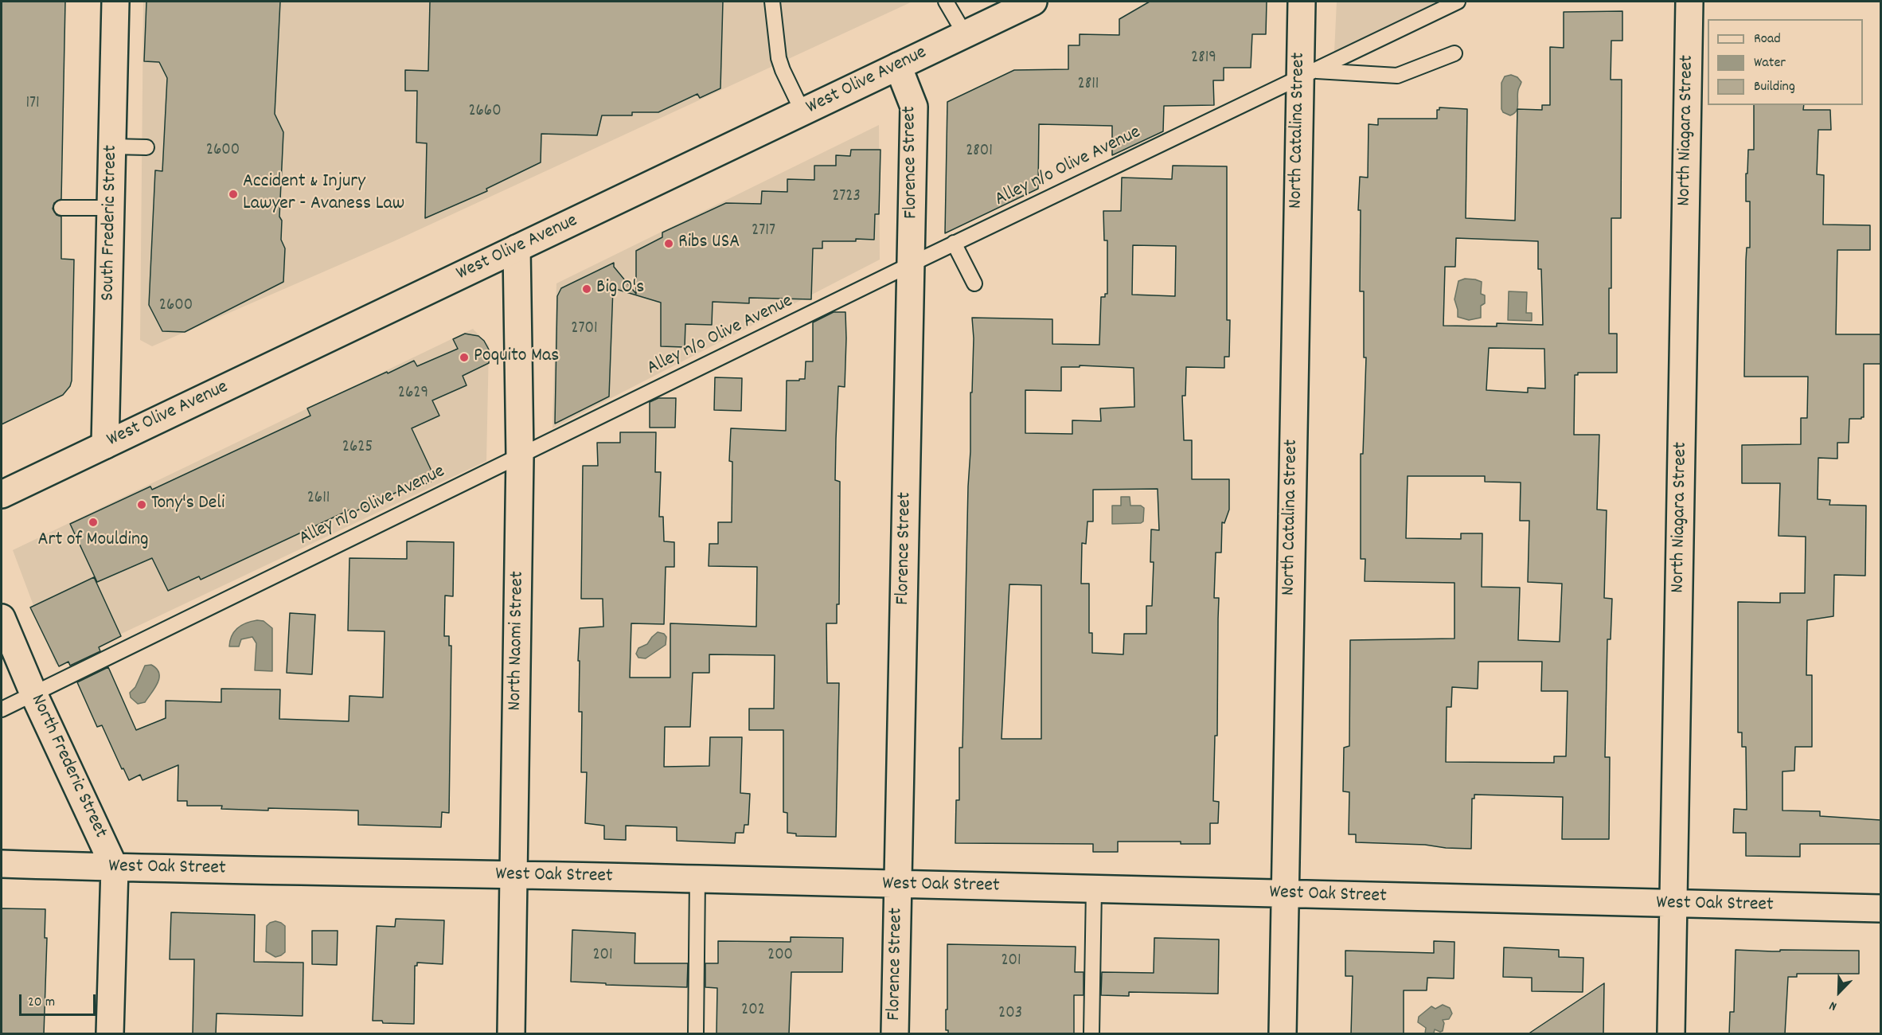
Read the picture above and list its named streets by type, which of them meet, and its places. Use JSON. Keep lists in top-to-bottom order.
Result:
{
  "streets": {
    "street": [
      "West Olive Avenue",
      "North Catalina Street",
      "North Niagara Street",
      "Florence Street",
      "South Frederic Street",
      "North Naomi Street",
      "North Frederic Street",
      "West Oak Street"
    ],
    "lane": ["Alley n/o Olive Avenue"]
  },
  "crossings": [
    ["West Olive Avenue", "Florence Street"],
    ["West Olive Avenue", "South Frederic Street"],
    ["West Olive Avenue", "North Naomi Street"],
    ["North Catalina Street", "Alley n/o Olive Avenue"],
    ["North Catalina Street", "West Oak Street"],
    ["North Niagara Street", "West Oak Street"],
    ["Florence Street", "Alley n/o Olive Avenue"],
    ["Florence Street", "West Oak Street"],
    ["Alley n/o Olive Avenue", "North Naomi Street"],
    ["Alley n/o Olive Avenue", "North Frederic Street"],
    ["North Naomi Street", "West Oak Street"],
    ["North Frederic Street", "West Oak Street"]
  ],
  "places": [
    "Accident & Injury Lawyer - Avaness Law",
    "Ribs USA",
    "Big O's",
    "Poquito Mas",
    "Tony's Deli",
    "Art of Moulding"
  ],
  "house_numbers": [
    "2819",
    "2811",
    "171",
    "2660",
    "2600",
    "2801",
    "2723",
    "2717",
    "2600",
    "2701",
    "2629",
    "2625",
    "2611",
    "201",
    "200",
    "201",
    "202",
    "203"
  ],
  "legend": ["Road", "Water", "Building"],
  "scale_bar": "20 m",
  "north": "bottom left"
}
